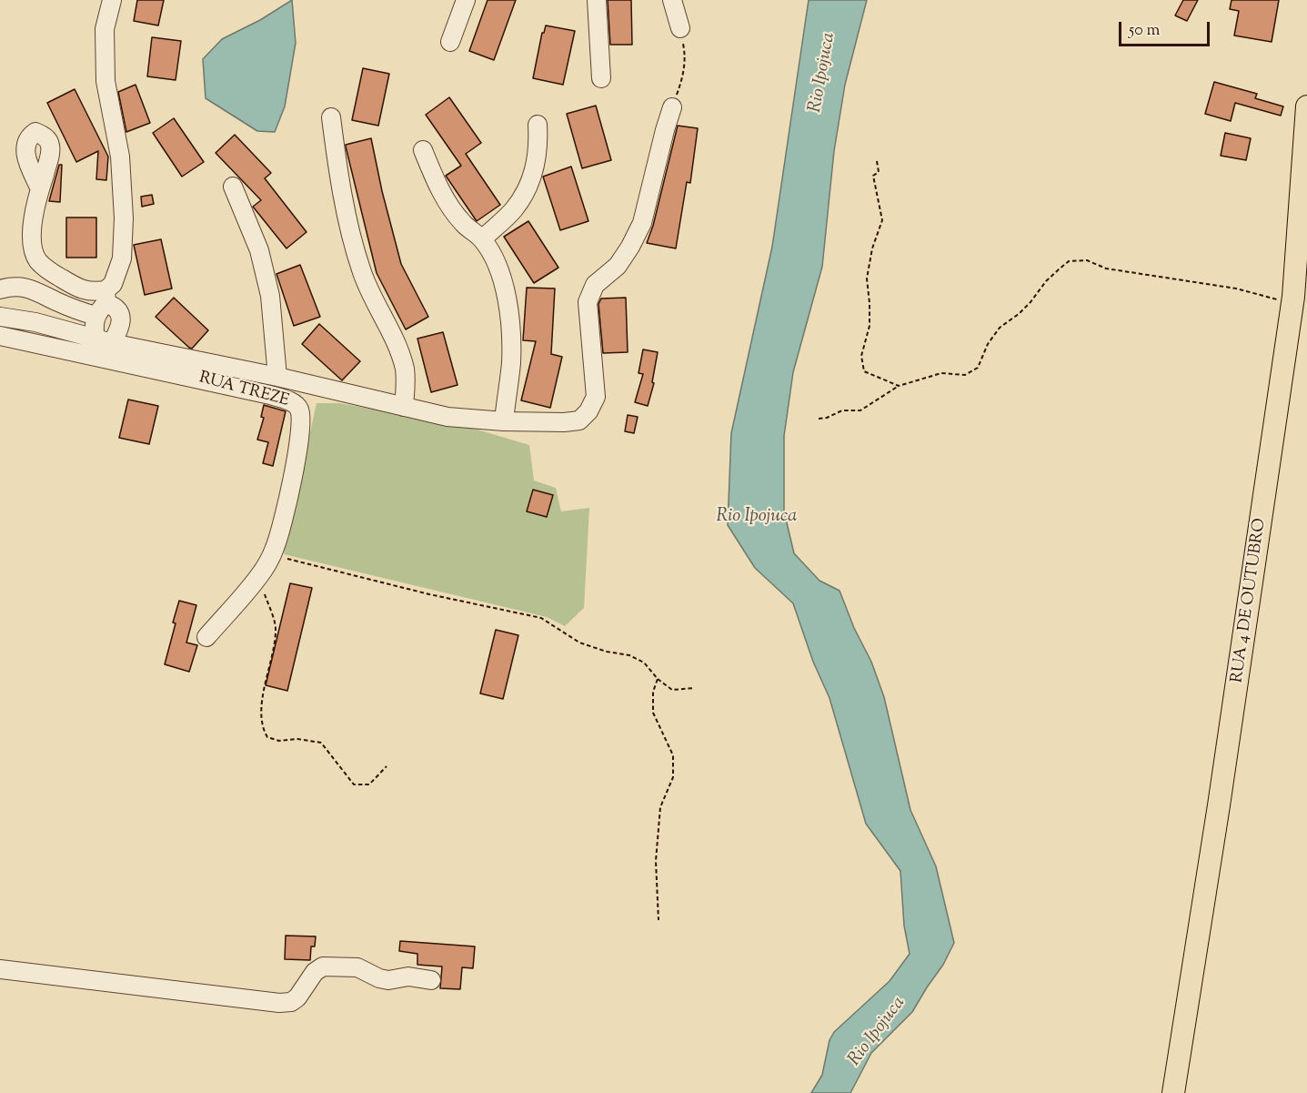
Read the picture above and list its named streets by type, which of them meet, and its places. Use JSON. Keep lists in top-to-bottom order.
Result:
{
  "streets": {
    "main road": ["RUA 4 DE OUTUBRO"],
    "street": ["RUA TREZE"]
  },
  "water": ["Rio Ipojuca"],
  "scale_bar": "50 m"
}
